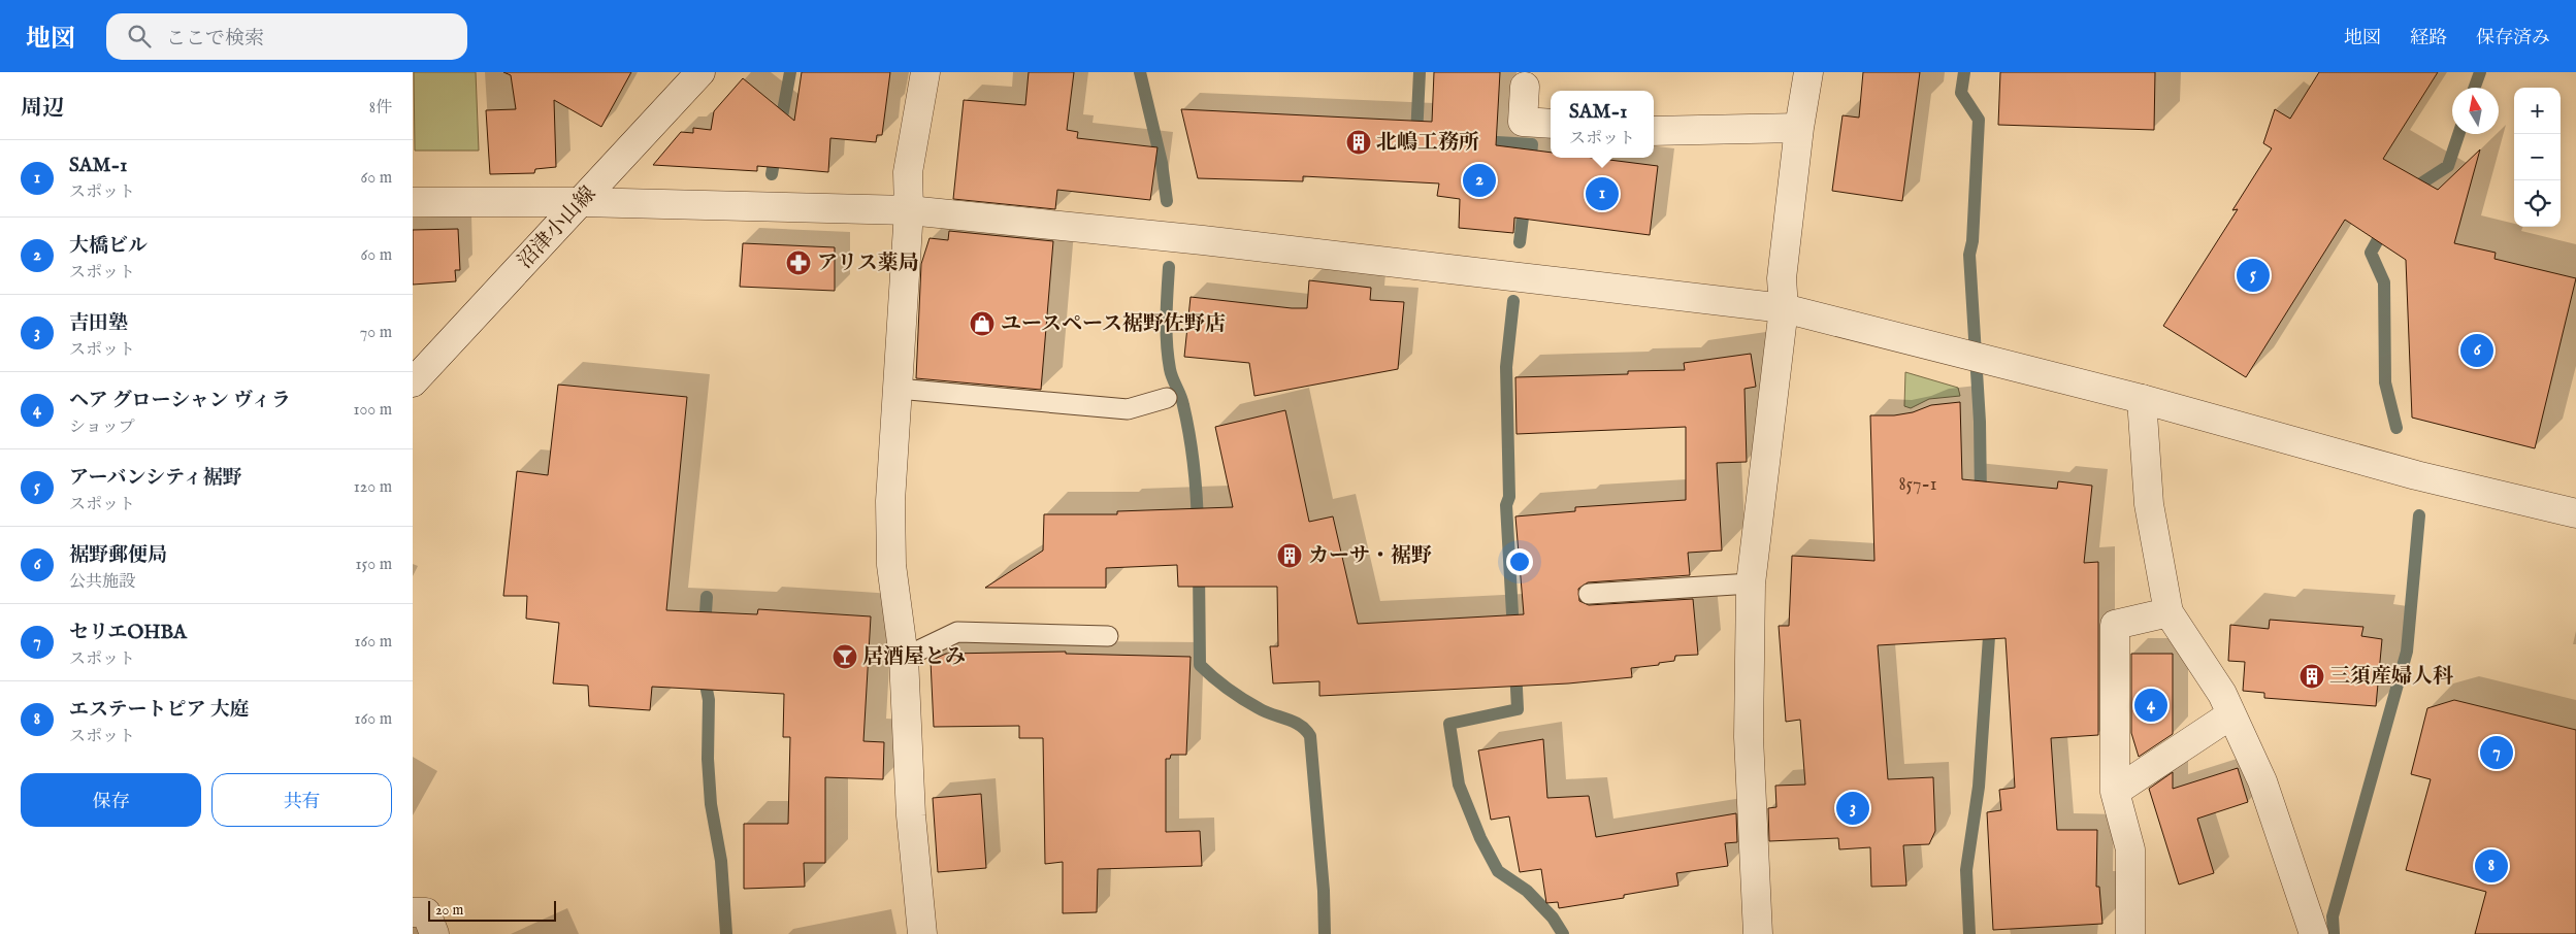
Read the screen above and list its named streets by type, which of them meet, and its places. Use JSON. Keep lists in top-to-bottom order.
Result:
{
  "streets": {
    "street": ["沼津小山線"]
  },
  "places": {
    "building": ["北嶋工務所", "カーサ・裾野", "三須産婦人科"],
    "pharmacy": ["アリス薬局"],
    "shop": ["ユースペース裾野佐野店"],
    "bar": ["居酒屋とみ"]
  },
  "house_numbers": ["857-1"],
  "scale_bar": "20 m",
  "north": "top",
  "page": {
    "header": "地図",
    "search": "ここで検索",
    "nav": ["地図", "経路", "保存済み"],
    "heading": ["周辺", "8件"],
    "map_buttons": ["+", "−"],
    "popup": ["SAM-1", "スポット"],
    "list": [
      {
        "mark": "1",
        "name": "SAM-1",
        "note": "スポット",
        "value": "60 m"
      },
      {
        "mark": "2",
        "name": "大橋ビル",
        "note": "スポット",
        "value": "60 m"
      },
      {
        "mark": "3",
        "name": "吉田塾",
        "note": "スポット",
        "value": "70 m"
      },
      {
        "mark": "4",
        "name": "ヘア グローシャン ヴィラ",
        "note": "ショップ",
        "value": "100 m"
      },
      {
        "mark": "5",
        "name": "アーバンシティ裾野",
        "note": "スポット",
        "value": "120 m"
      },
      {
        "mark": "6",
        "name": "裾野郵便局",
        "note": "公共施設",
        "value": "150 m"
      },
      {
        "mark": "7",
        "name": "セリエOHBA",
        "note": "スポット",
        "value": "160 m"
      },
      {
        "mark": "8",
        "name": "エステートピア 大庭",
        "note": "スポット",
        "value": "160 m"
      }
    ],
    "pins": [
      "2",
      "1",
      "5",
      "6",
      "4",
      "7",
      "3",
      "8"
    ],
    "buttons": ["保存", "共有"],
    "scale": "20 m"
  }
}
